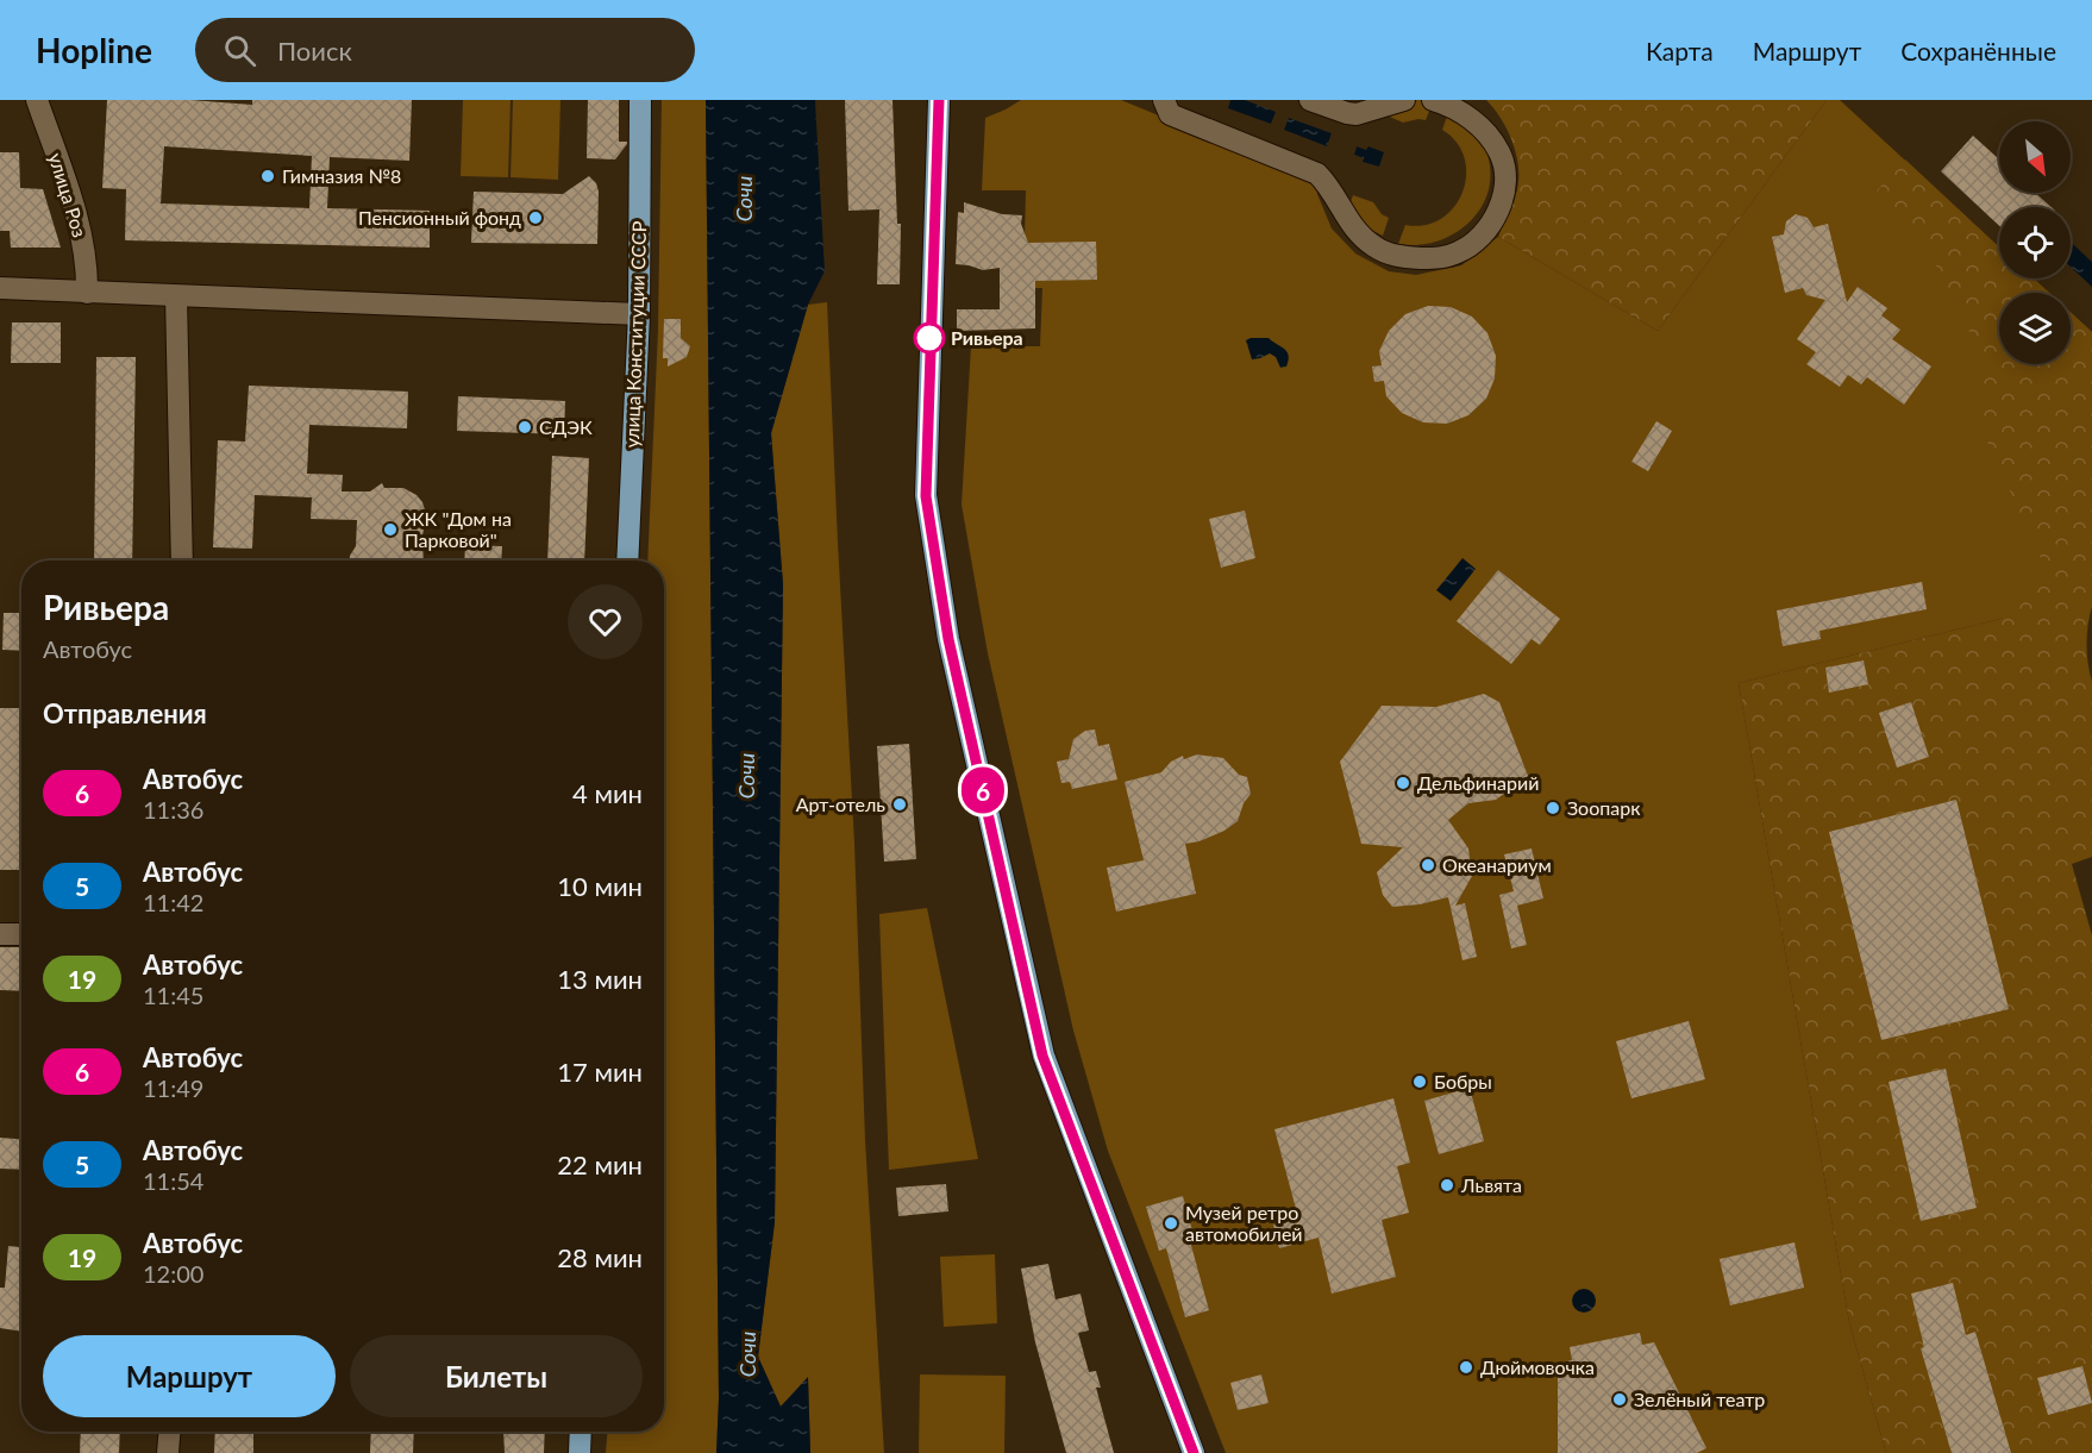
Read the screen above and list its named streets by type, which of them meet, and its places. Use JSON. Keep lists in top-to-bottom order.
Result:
{
  "streets": {
    "main road": ["улица Конституции СССР"],
    "street": ["улица Роз"]
  },
  "water": ["Сочи"],
  "places": [
    "Гимназия №8",
    "Пенсионный фонд",
    "Ривьера",
    "СДЭК",
    "ЖК \"Дом на Парковой\"",
    "Дельфинарий",
    "Арт-отель",
    "Зоопарк",
    "Океанариум",
    "Бобры",
    "Львята",
    "Музей ретро автомобилей",
    "Дюймовочка",
    "Зелёный театр"
  ],
  "lines": ["bus line 6"],
  "north": "bottom right",
  "page": {
    "header": "Hopline",
    "search": "Поиск",
    "nav": ["Карта", "Маршрут", "Сохранённые"],
    "on_map": "6",
    "heading": [
      ["Ривьера", "Автобус"],
      "Отправления"
    ],
    "list": [
      {
        "mark": "6",
        "name": "Автобус",
        "note": "11:36",
        "value": "4 мин"
      },
      {
        "mark": "5",
        "name": "Автобус",
        "note": "11:42",
        "value": "10 мин"
      },
      {
        "mark": "19",
        "name": "Автобус",
        "note": "11:45",
        "value": "13 мин"
      },
      {
        "mark": "6",
        "name": "Автобус",
        "note": "11:49",
        "value": "17 мин"
      },
      {
        "mark": "5",
        "name": "Автобус",
        "note": "11:54",
        "value": "22 мин"
      },
      {
        "mark": "19",
        "name": "Автобус",
        "note": "12:00",
        "value": "28 мин"
      }
    ],
    "buttons": ["Маршрут", "Билеты"]
  }
}
